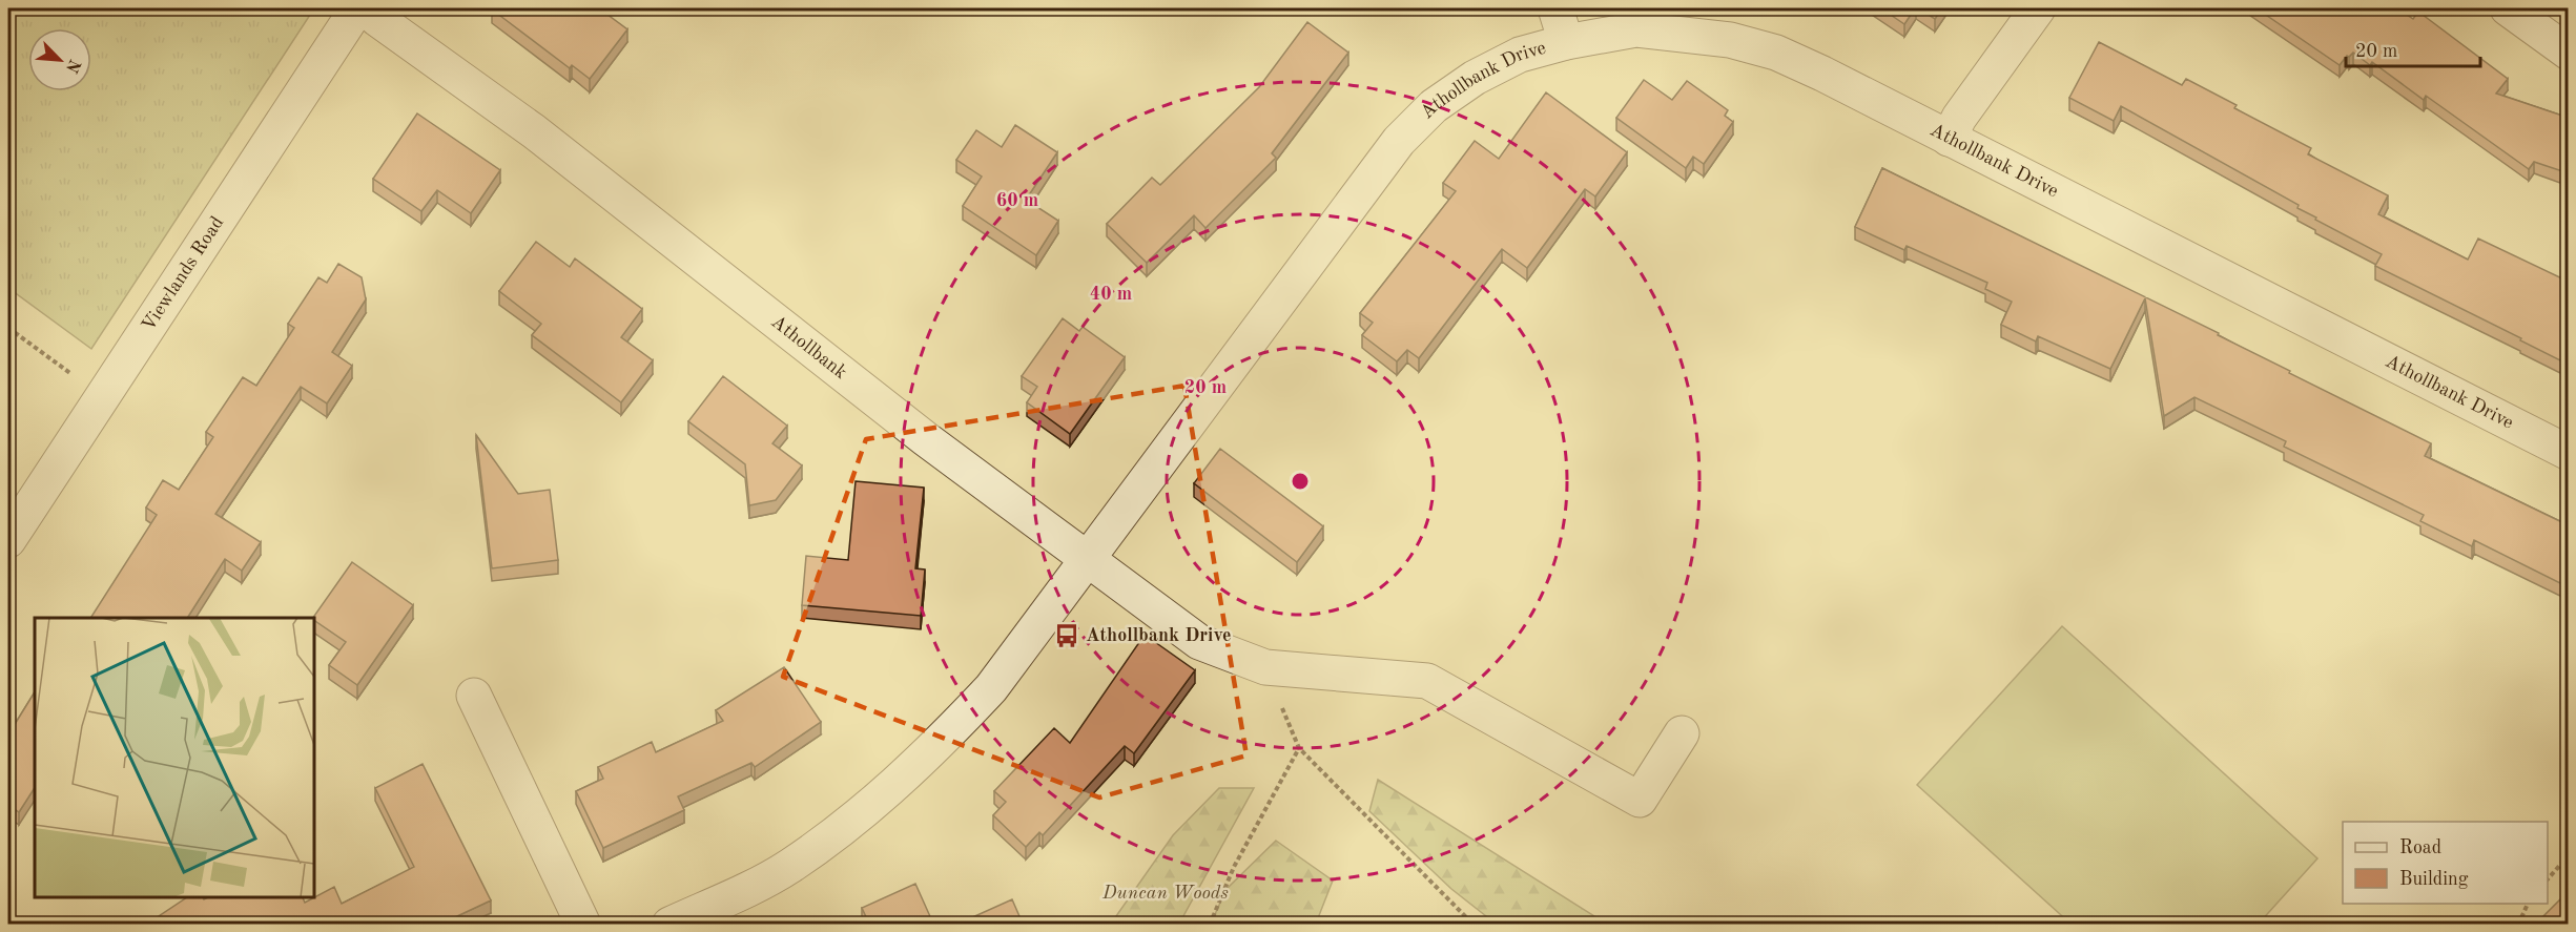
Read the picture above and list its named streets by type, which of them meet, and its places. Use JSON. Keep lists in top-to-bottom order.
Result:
{
  "streets": {
    "street": ["Athollbank Drive", "Viewlands Road", "Athollbank"]
  },
  "crossings": [
    ["Athollbank Drive", "Athollbank"]
  ],
  "parks": ["Duncan Woods"],
  "places": {
    "bus stop": ["Athollbank Drive"]
  },
  "legend": ["Road", "Building"],
  "scale_bar": "20 m",
  "north": "bottom right",
  "rings": ["60 m", "40 m", "20 m"]
}
